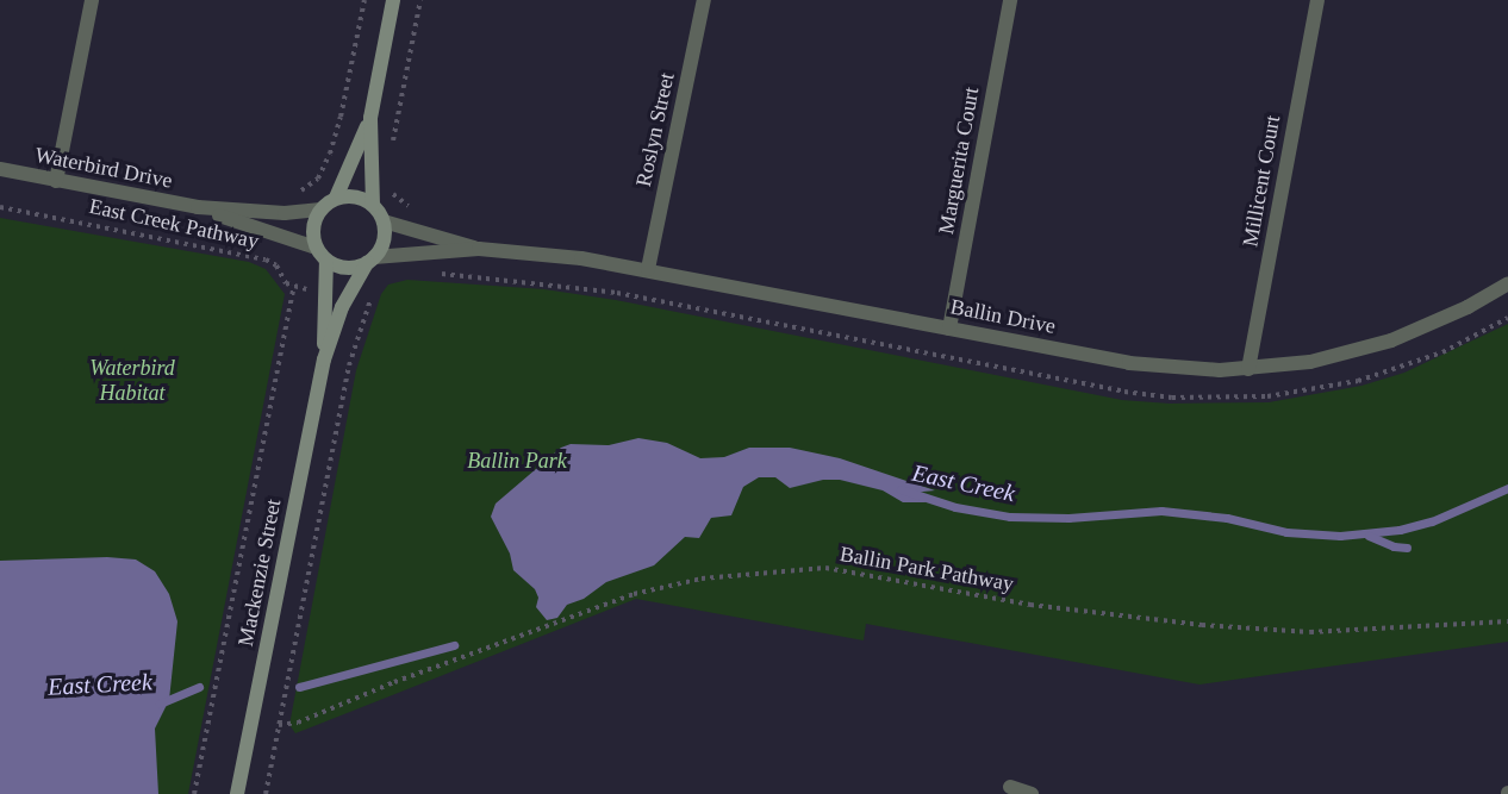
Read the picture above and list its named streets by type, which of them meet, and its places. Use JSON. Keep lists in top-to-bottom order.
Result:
{
  "streets": {
    "main road": ["Mackenzie Street"],
    "street": [
      "Roslyn Street",
      "Marguerita Court",
      "Waterbird Drive",
      "Millicent Court",
      "Ballin Drive"
    ],
    "path": ["East Creek Pathway", "Ballin Park Pathway"]
  },
  "crossings": [
    ["Roslyn Street", "Ballin Drive"],
    ["Marguerita Court", "Ballin Drive"],
    ["Waterbird Drive", "Ballin Drive"],
    ["Waterbird Drive", "Mackenzie Street"],
    ["Millicent Court", "Ballin Drive"],
    ["East Creek Pathway", "Mackenzie Street"],
    ["Ballin Drive", "Mackenzie Street"]
  ],
  "water": ["East Creek"],
  "parks": ["Waterbird Habitat", "Ballin Park"]
}
